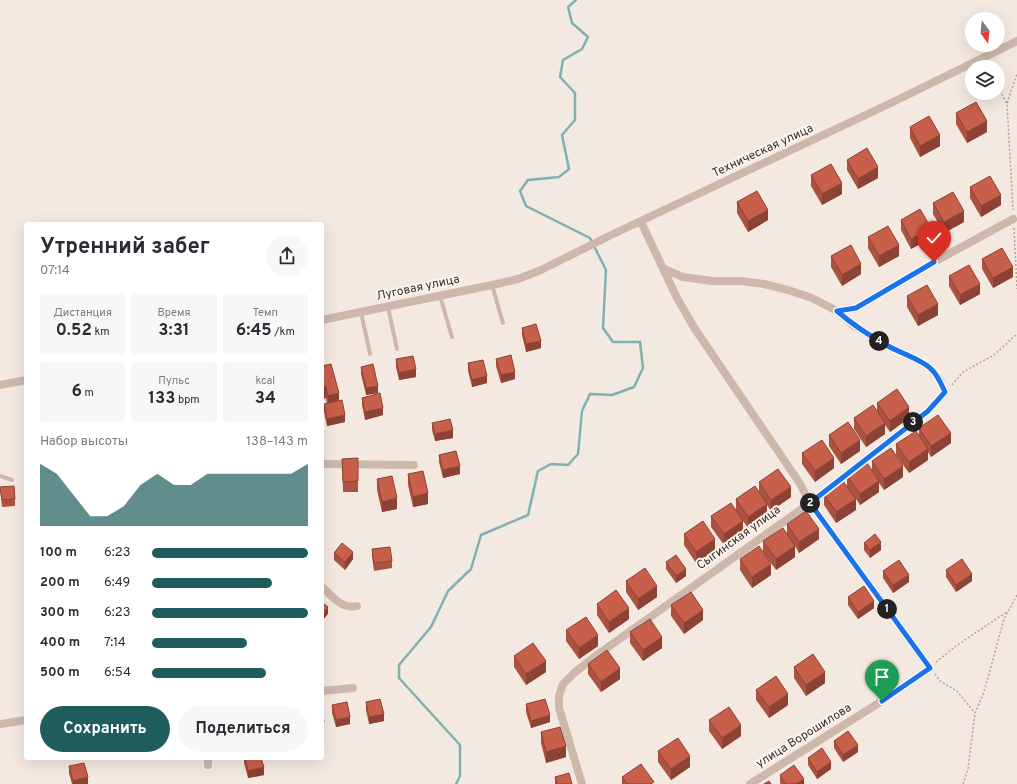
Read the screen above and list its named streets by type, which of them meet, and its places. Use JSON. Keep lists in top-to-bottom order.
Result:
{
  "streets": {
    "street": [
      "Техническая улица",
      "Луговая улица",
      "Сыгинская улица",
      "улица Ворошилова"
    ]
  },
  "crossings": [
    ["Техническая улица", "Луговая улица"]
  ],
  "north": "bottom",
  "page": {
    "heading": ["Утренний забег", "07:14"],
    "stats": [
      ["Дистанция", "0.52 km"],
      ["Время", "3:31"],
      ["Темп", "6:45 /km"],
      ["6 m"],
      ["Пульс", "133 bpm"],
      ["kcal", "34"]
    ],
    "pins": [
      "4",
      "3",
      "2",
      "1"
    ],
    "chart": ["Набор высоты", "138–143 m"],
    "list": [
      {
        "name": "100 m",
        "note": "6:23"
      },
      {
        "name": "200 m",
        "note": "6:49"
      },
      {
        "name": "300 m",
        "note": "6:23"
      },
      {
        "name": "400 m",
        "note": "7:14"
      },
      {
        "name": "500 m",
        "note": "6:54"
      }
    ],
    "buttons": ["Сохранить", "Поделиться"]
  }
}
